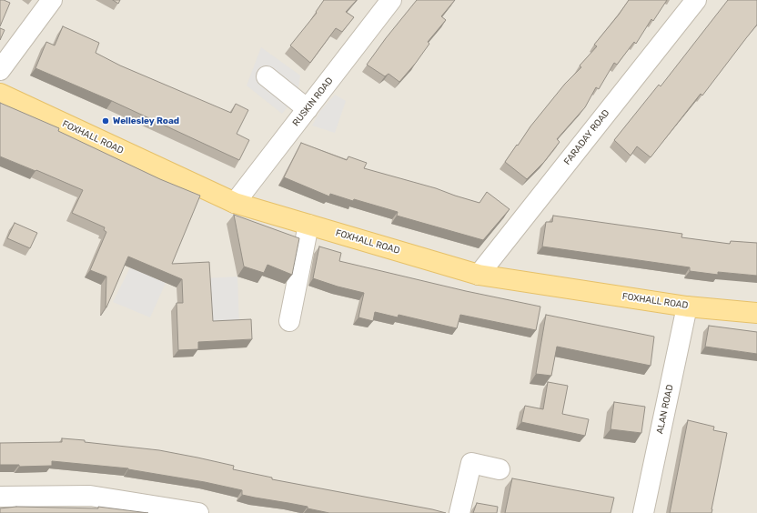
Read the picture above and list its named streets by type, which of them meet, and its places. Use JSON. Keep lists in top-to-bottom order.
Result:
{
  "streets": {
    "main road": ["FOXHALL ROAD"],
    "street": ["RUSKIN ROAD", "FARADAY ROAD", "ALAN ROAD"]
  },
  "crossings": [
    ["RUSKIN ROAD", "FOXHALL ROAD"],
    ["FOXHALL ROAD", "FARADAY ROAD"],
    ["FOXHALL ROAD", "ALAN ROAD"]
  ],
  "places": ["Wellesley Road"]
}
